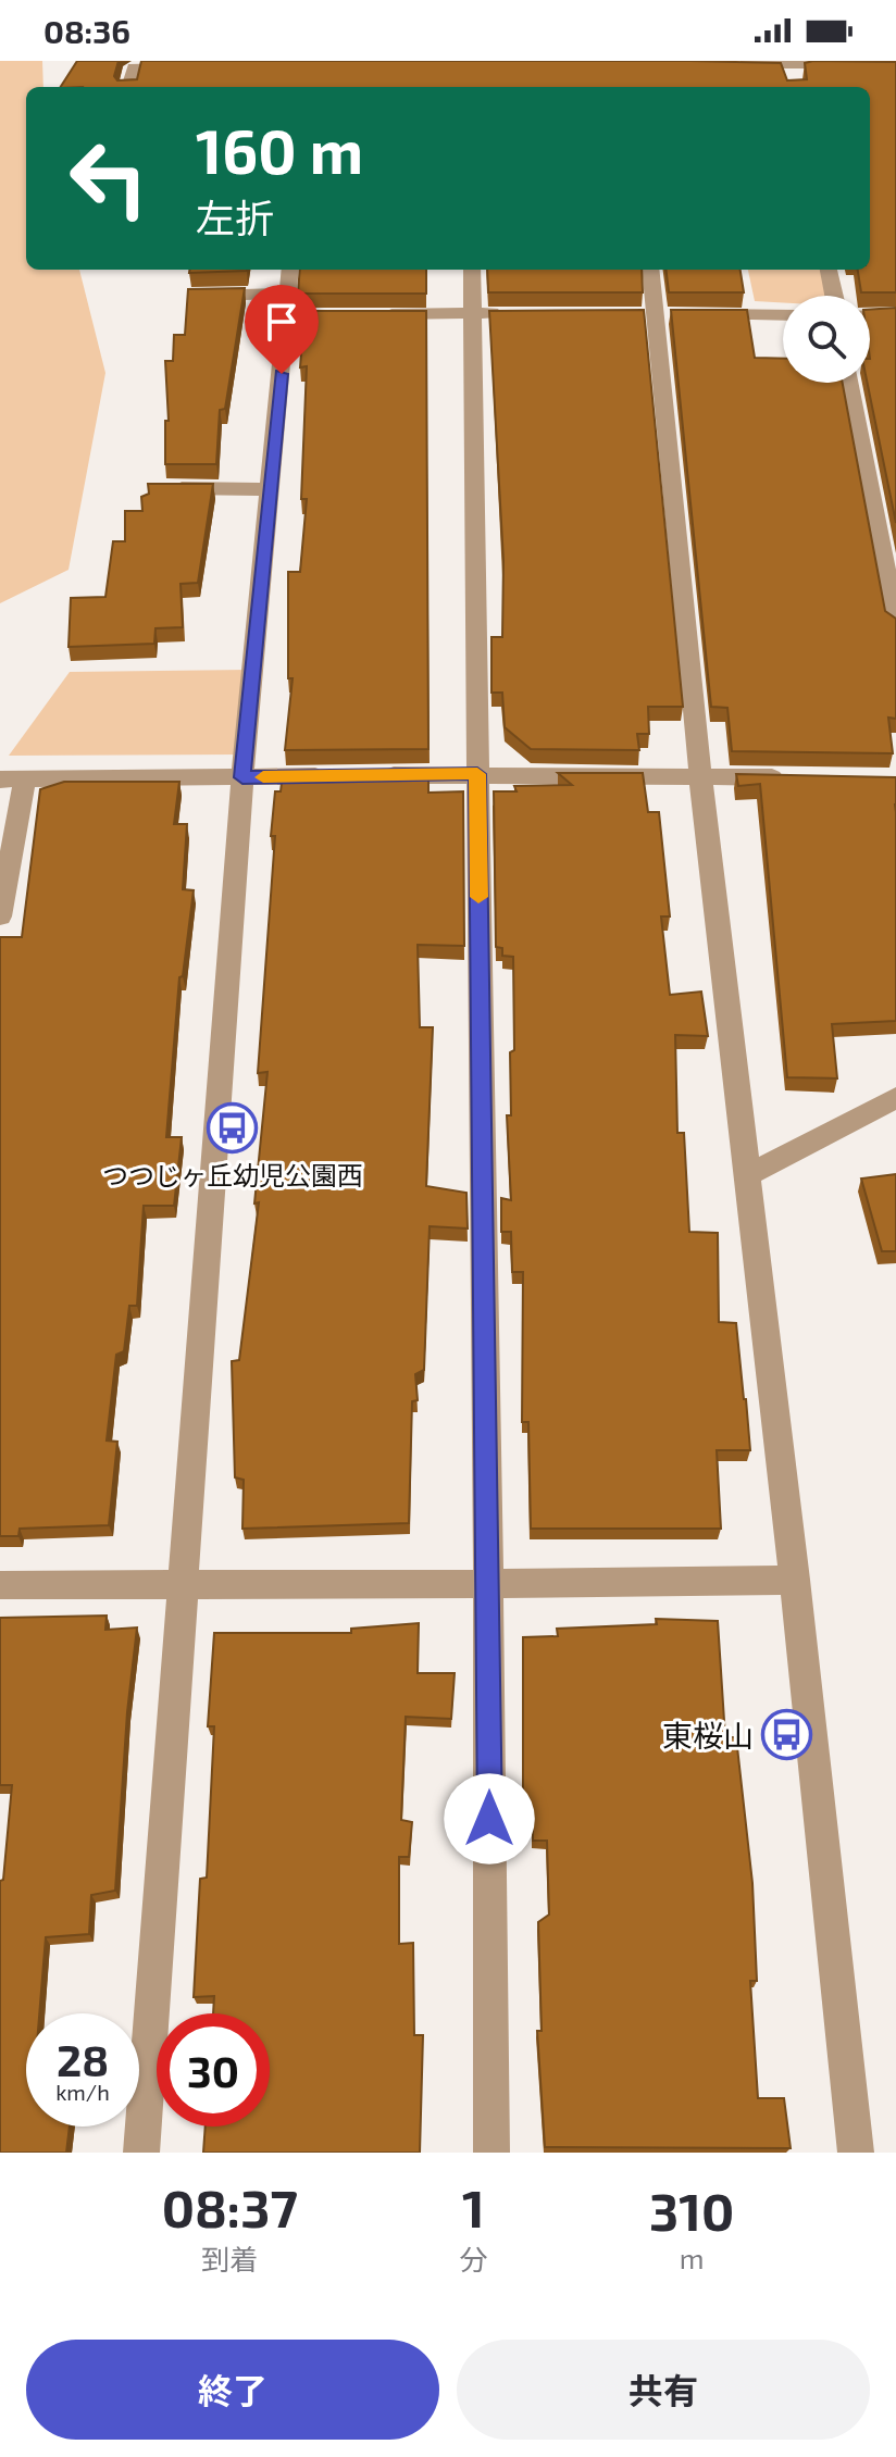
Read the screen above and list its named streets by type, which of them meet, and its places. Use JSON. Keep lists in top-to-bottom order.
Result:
{
  "places": {
    "bus stop": ["つつじヶ丘幼児公園西", "東桜山"]
  },
  "page": {
    "status": "08:36",
    "turn": ["160 m", "左折"],
    "speed": "28 km/h",
    "limit": "30",
    "eta": [
      "08:37",
      "到着",
      "1",
      "分",
      "310",
      "m"
    ],
    "buttons": ["終了", "共有"]
  }
}
